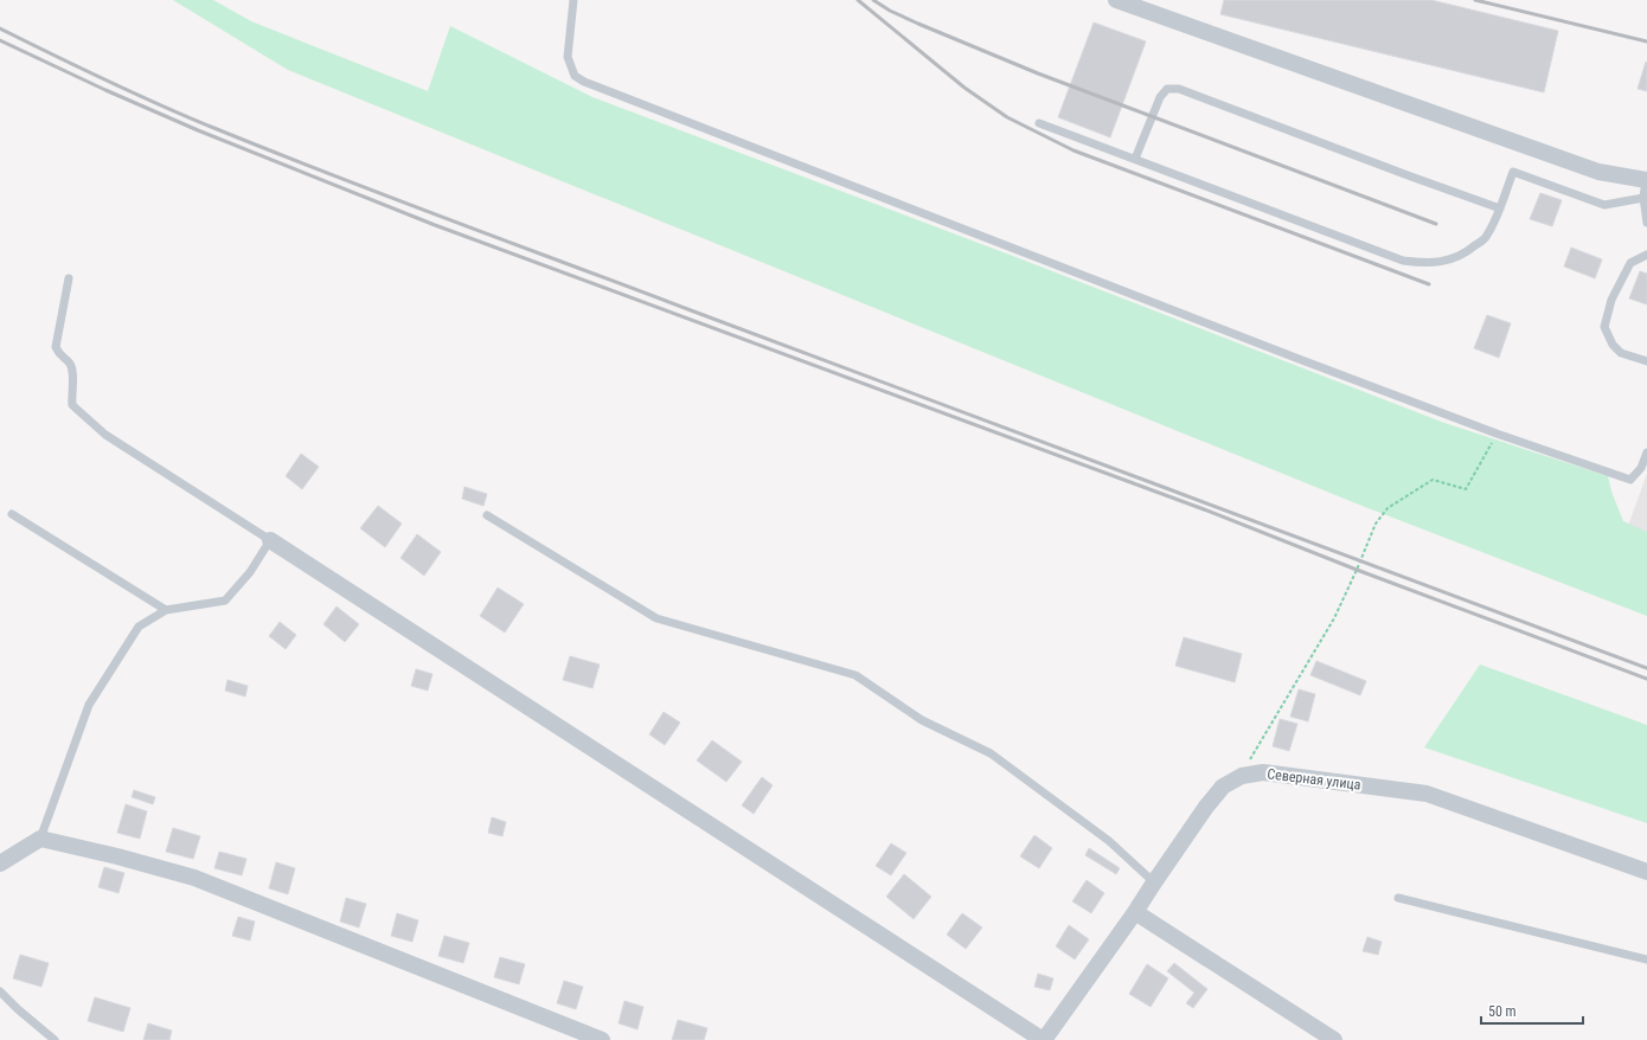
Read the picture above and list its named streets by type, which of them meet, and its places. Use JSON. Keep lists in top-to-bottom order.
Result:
{
  "streets": {
    "street": ["Северная улица"]
  },
  "scale_bar": "50 m"
}
